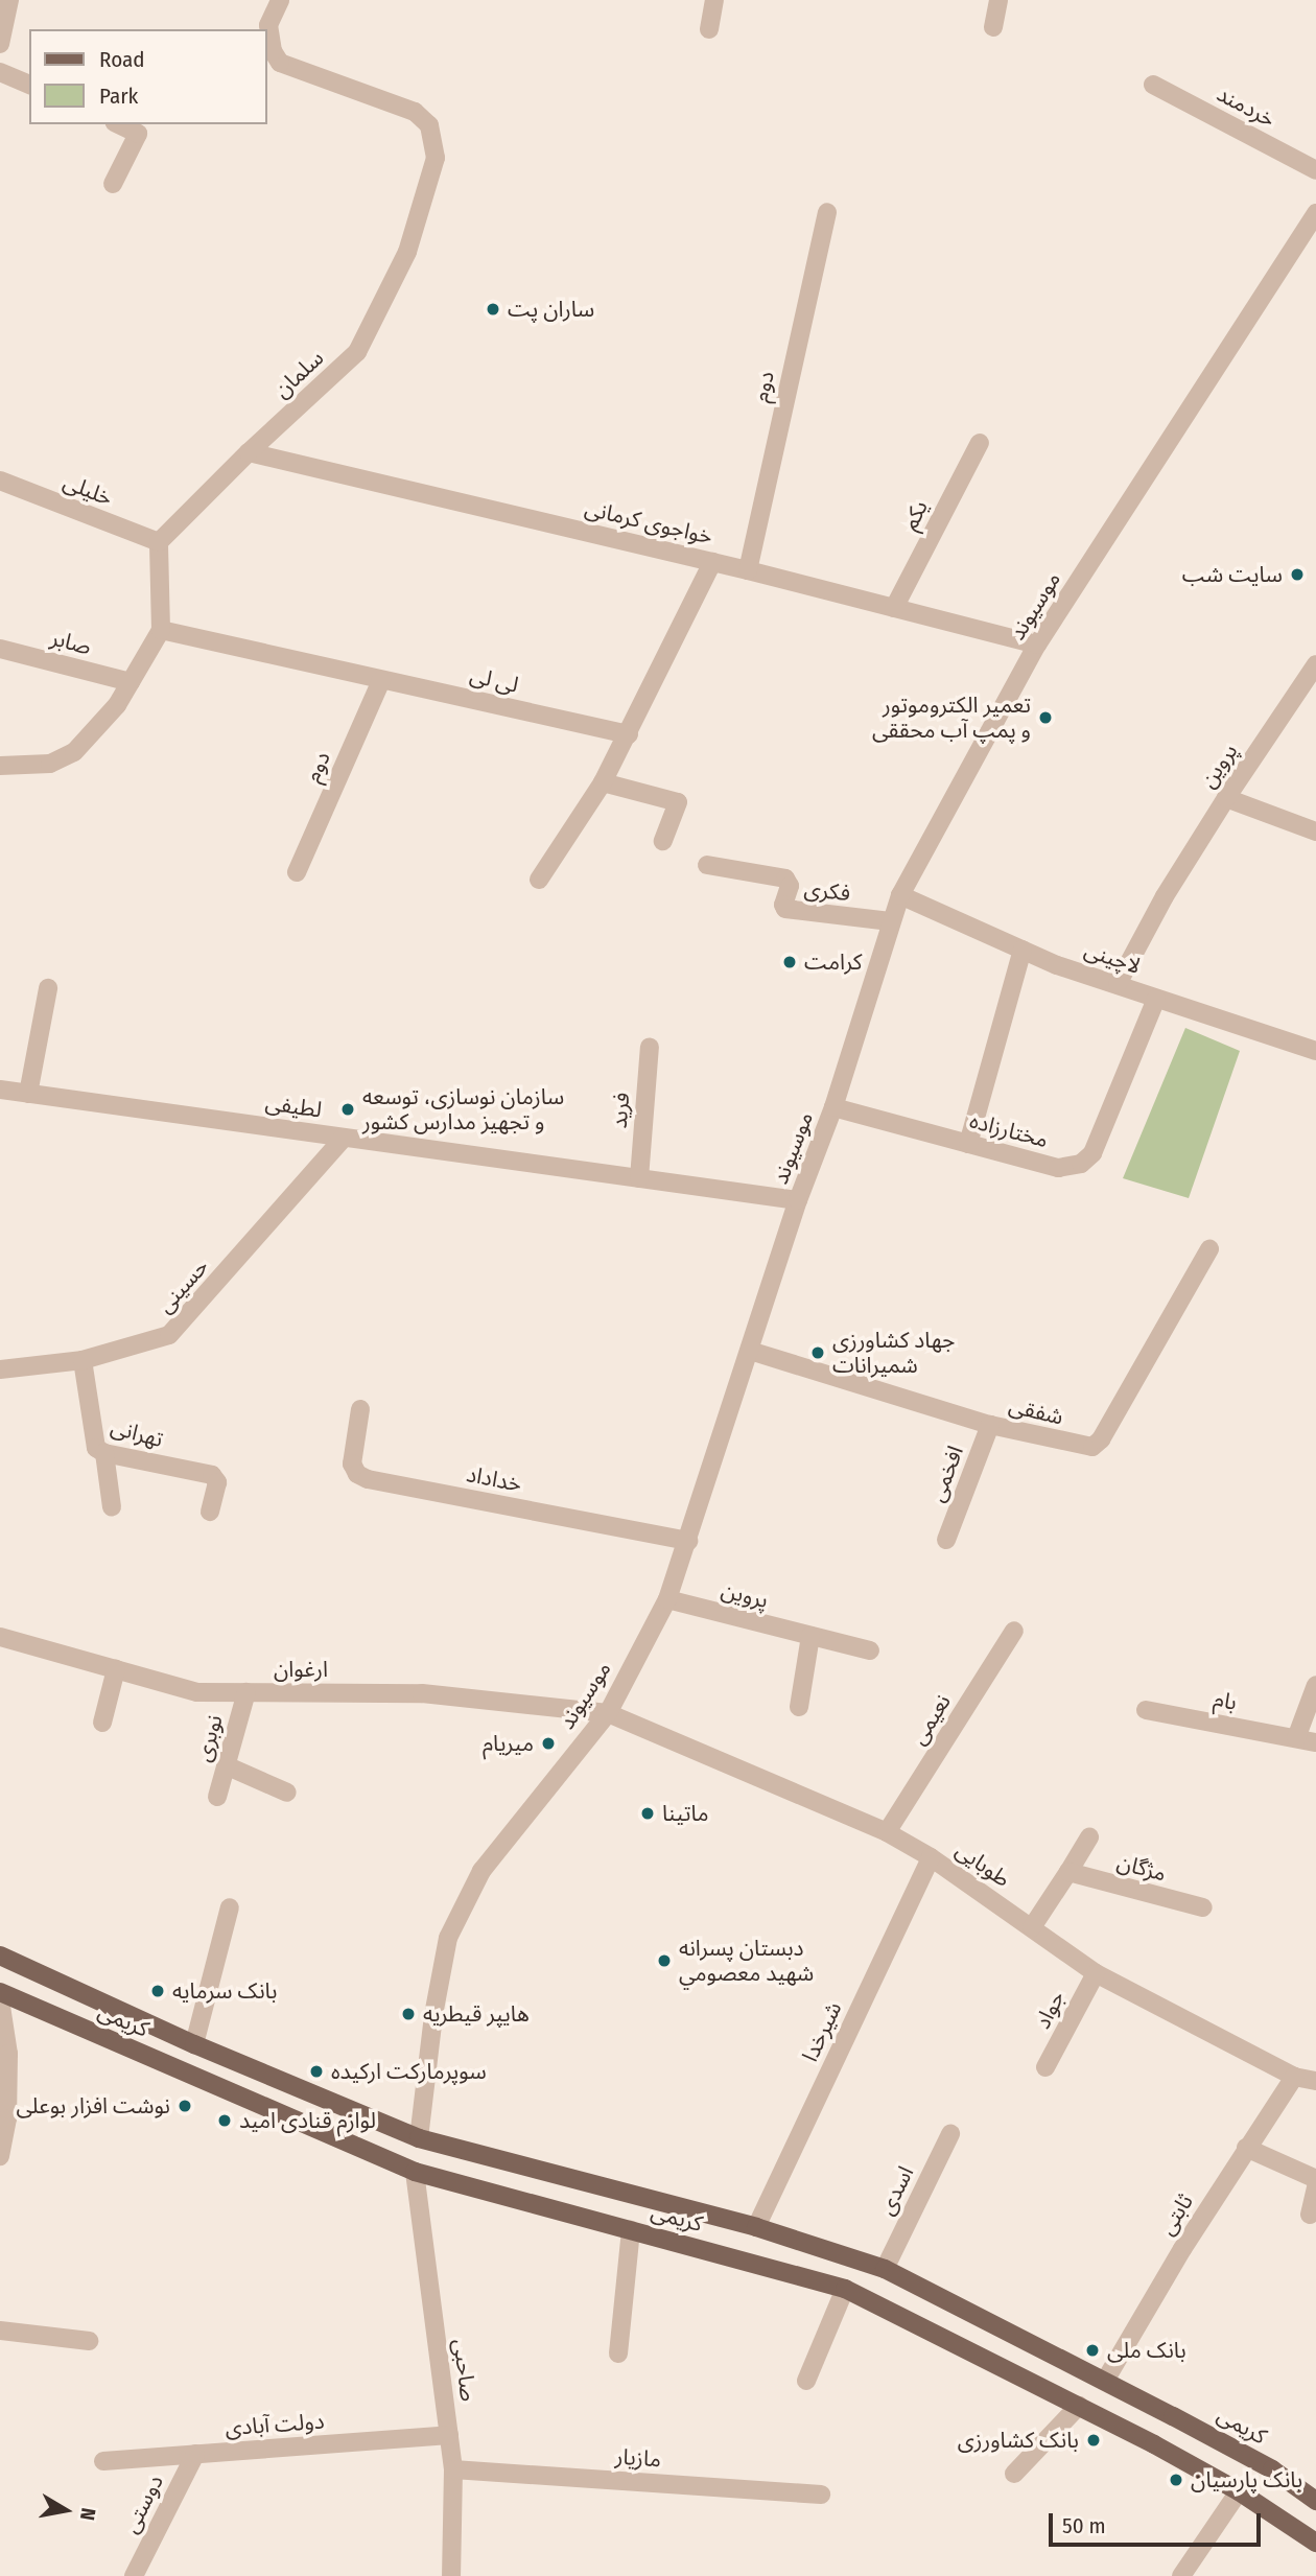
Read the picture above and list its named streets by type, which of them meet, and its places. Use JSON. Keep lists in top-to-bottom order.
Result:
{
  "streets": {
    "main road": ["کریمی"],
    "street": [
      "خردمند",
      "سلمان",
      "دوم",
      "خلیلی",
      "یکم",
      "خواجوی کرمانی",
      "موسیوند",
      "صابر",
      "لی لی",
      "پروین",
      "فکری",
      "لاچینی",
      "لطیفی",
      "فرید",
      "مختارزاده",
      "حسینی",
      "شفقی",
      "تهرانی",
      "افخمی",
      "خداداد",
      "ارغوان",
      "بام",
      "نعیمی",
      "نوبری",
      "طوبایی",
      "مژگان",
      "جواد",
      "شیرخدا",
      "اسدی",
      "ثابتی",
      "صاحبی",
      "دولت آبادی",
      "مازیار",
      "دوستی"
    ]
  },
  "crossings": [
    ["سلمان", "خلیلی"],
    ["سلمان", "خواجوی کرمانی"],
    ["دوم", "خواجوی کرمانی"],
    ["دوم", "لی لی"],
    ["یکم", "خواجوی کرمانی"],
    ["خواجوی کرمانی", "موسیوند"],
    ["موسیوند", "پروین"],
    ["موسیوند", "فکری"],
    ["موسیوند", "لاچینی"],
    ["موسیوند", "لطیفی"],
    ["موسیوند", "مختارزاده"],
    ["موسیوند", "شفقی"],
    ["موسیوند", "خداداد"],
    ["موسیوند", "ارغوان"],
    ["موسیوند", "طوبایی"],
    ["موسیوند", "کریمی"],
    ["پروین", "لاچینی"],
    ["لاچینی", "مختارزاده"],
    ["لطیفی", "فرید"],
    ["لطیفی", "حسینی"],
    ["حسینی", "تهرانی"],
    ["شفقی", "افخمی"],
    ["ارغوان", "نوبری"],
    ["ارغوان", "طوبایی"],
    ["نعیمی", "طوبایی"],
    ["طوبایی", "جواد"],
    ["طوبایی", "شیرخدا"],
    ["طوبایی", "ثابتی"],
    ["کریمی", "شیرخدا"],
    ["کریمی", "اسدی"],
    ["کریمی", "ثابتی"],
    ["کریمی", "صاحبی"],
    ["صاحبی", "دولت آبادی"],
    ["صاحبی", "مازیار"],
    ["دولت آبادی", "دوستی"]
  ],
  "places": [
    "ساران پت",
    "سایت شب",
    "تعمیر الکتروموتور و پمپ آب محققی",
    "کرامت",
    "سازمان نوسازی، توسعه و تجهیز مدارس کشور",
    "جهاد کشاورزی شمیرانات",
    "میریام",
    "ماتینا",
    "دبستان پسرانه شهيد معصومي",
    "بانک سرمایه",
    "هایپر قیطریه",
    "سوپرمارکت ارکیده",
    "نوشت افزار بوعلی",
    "لوازم قنادی امید",
    "بانک ملی",
    "بانک کشاورزی",
    "بانک پارسیان"
  ],
  "legend": ["Road", "Park"],
  "scale_bar": "50 m",
  "north": "right"
}
